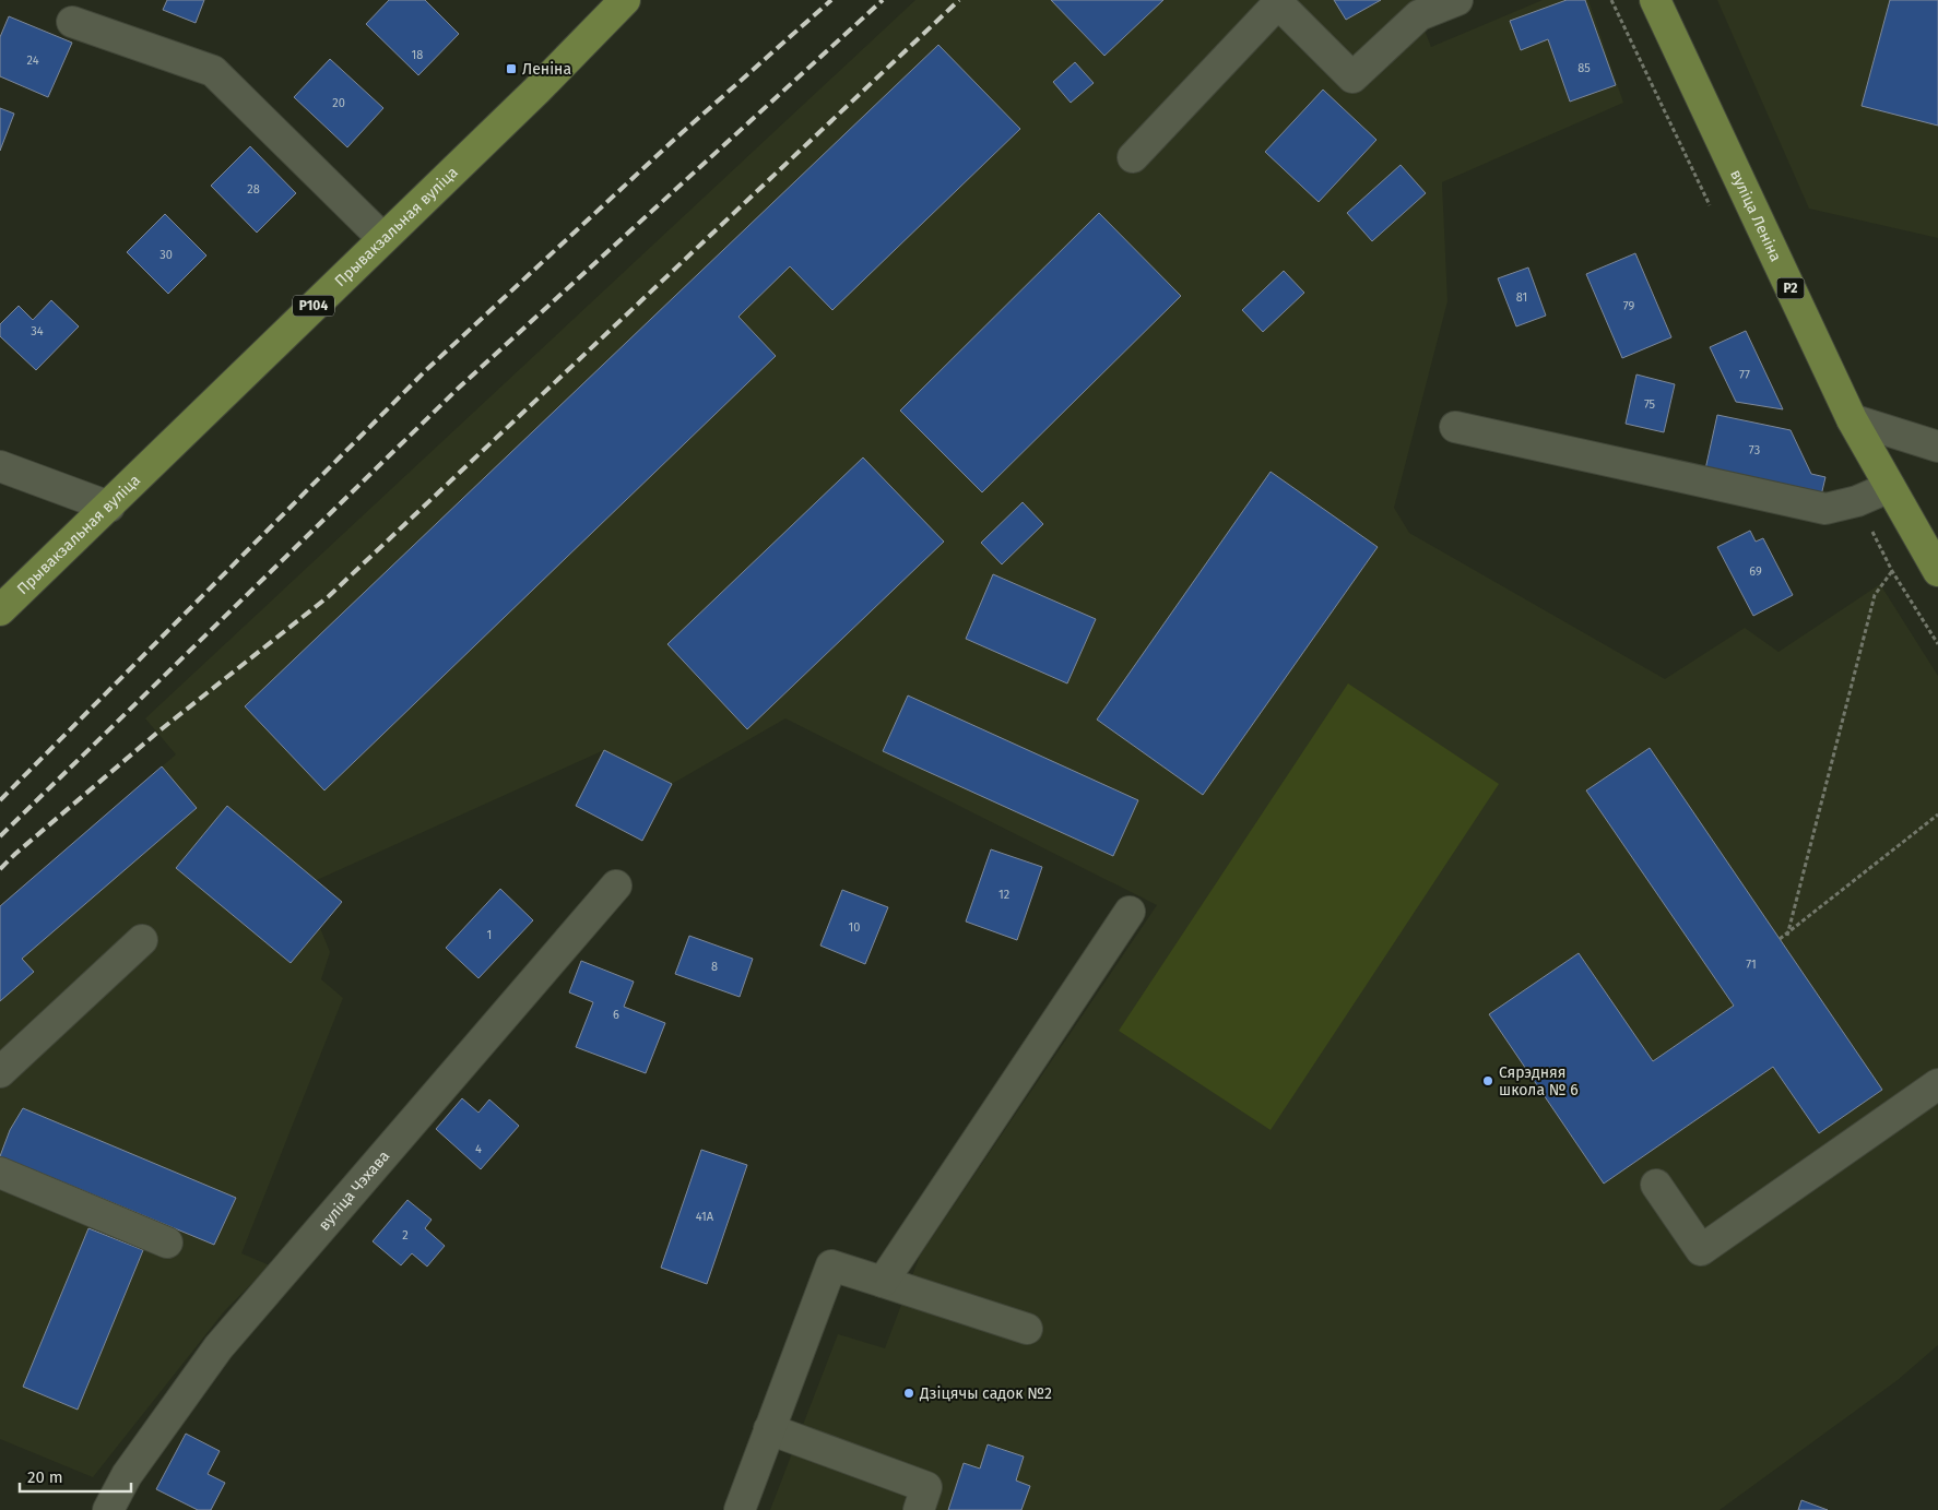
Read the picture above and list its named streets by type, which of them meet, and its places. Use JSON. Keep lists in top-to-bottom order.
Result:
{
  "streets": {
    "main road": [
      "вуліца Леніна",
      "Прывакзальная вуліца",
      "Р2",
      "Р104"
    ],
    "street": ["вуліца Чэхава"]
  },
  "places": {
    "transit": ["Леніна"],
    "other": ["Сярэдняя школа № 6", "Дзіцячы садок №2"]
  },
  "house_numbers": [
    "18",
    "24",
    "85",
    "20",
    "28",
    "30",
    "81",
    "79",
    "34",
    "77",
    "75",
    "73",
    "69",
    "12",
    "10",
    "1",
    "71",
    "8",
    "6",
    "4",
    "41А",
    "2"
  ],
  "scale_bar": "20 m"
}
